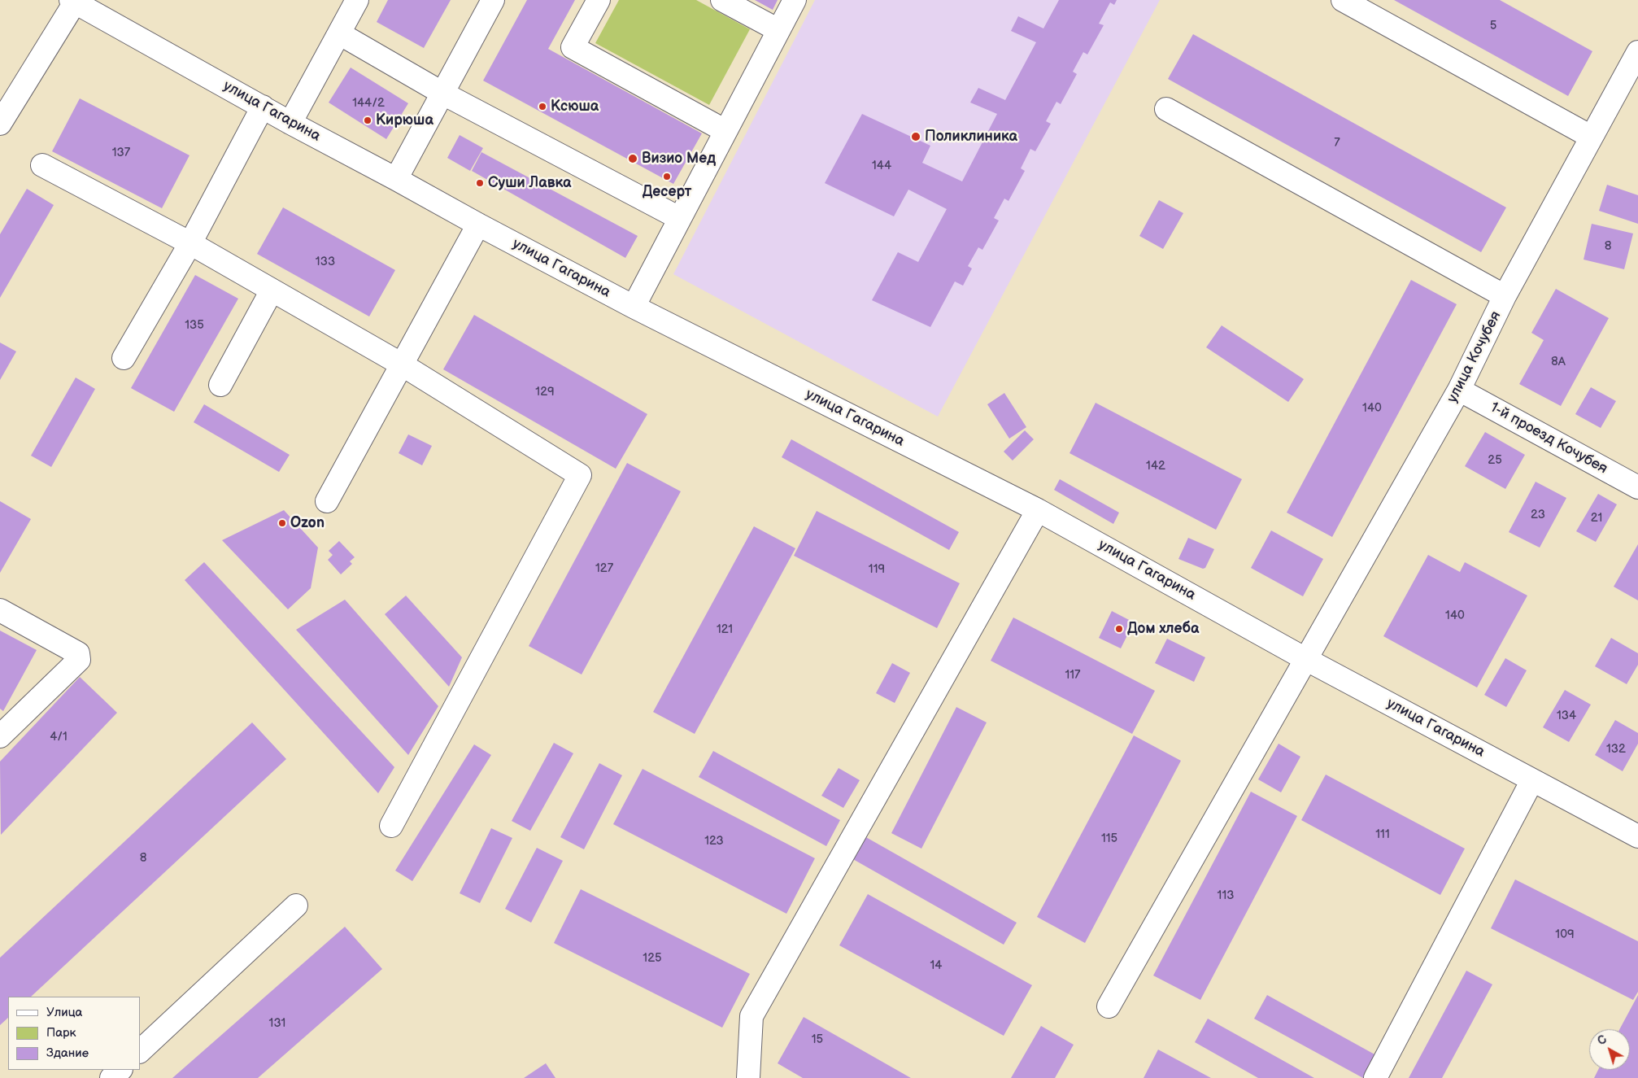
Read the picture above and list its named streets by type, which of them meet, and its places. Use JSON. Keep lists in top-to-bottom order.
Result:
{
  "streets": {
    "street": ["улица Гагарина", "улица Кочубея", "1-й проезд Кочубея"]
  },
  "crossings": [
    ["улица Гагарина", "улица Кочубея"],
    ["улица Кочубея", "1-й проезд Кочубея"]
  ],
  "places": [
    "Ксюша",
    "Кирюша",
    "Поликлиника",
    "Визио Мед",
    "Десерт",
    "Суши Лавка",
    "Ozon",
    "Дом хлеба"
  ],
  "house_numbers": [
    "5",
    "144/2",
    "7",
    "137",
    "144",
    "8",
    "133",
    "135",
    "8А",
    "129",
    "140",
    "25",
    "142",
    "23",
    "21",
    "127",
    "119",
    "140",
    "121",
    "117",
    "134",
    "4/1",
    "132",
    "111",
    "115",
    "123",
    "8",
    "113",
    "109",
    "125",
    "14",
    "131",
    "15"
  ],
  "legend": ["Улица", "Парк", "Здание"],
  "north": "top left"
}
